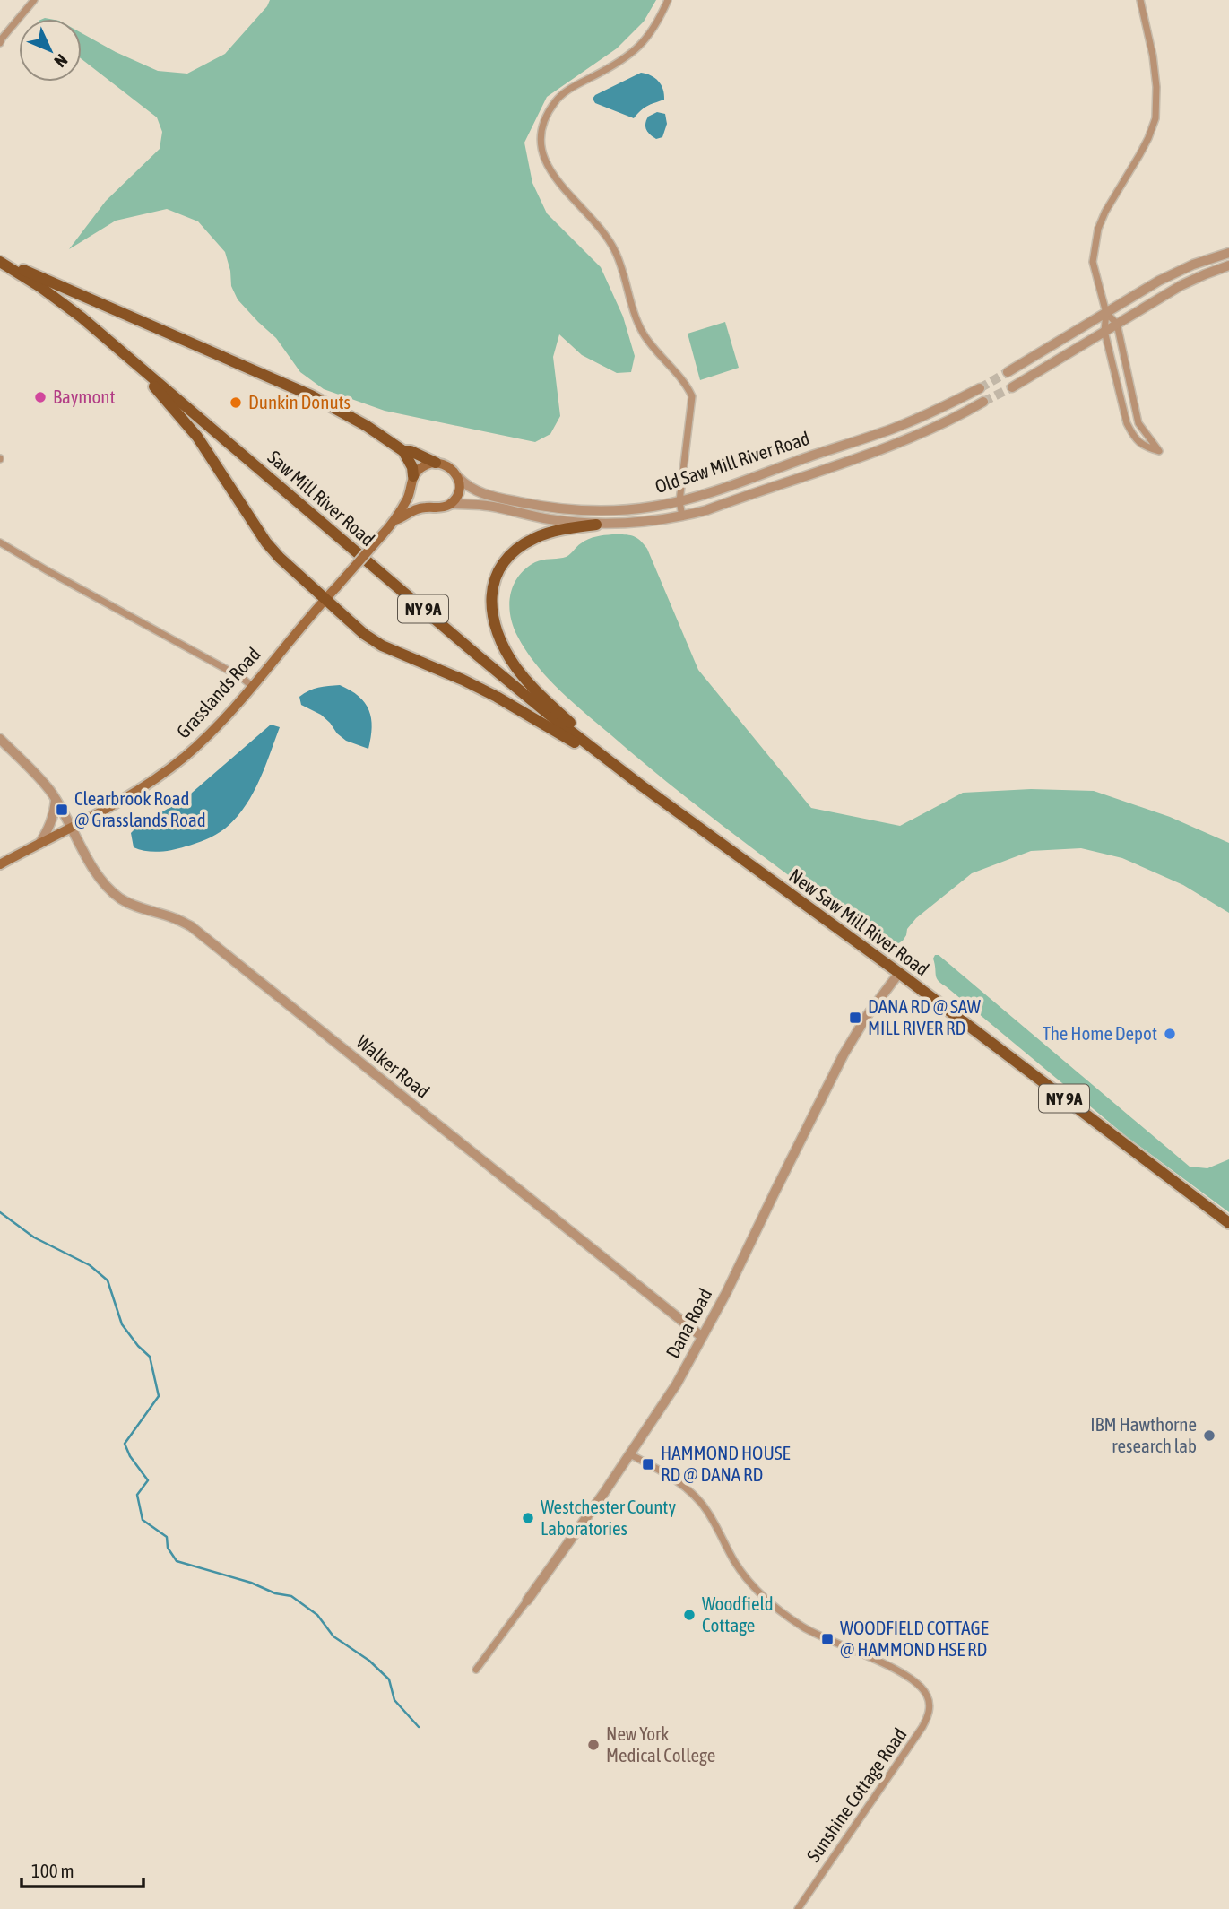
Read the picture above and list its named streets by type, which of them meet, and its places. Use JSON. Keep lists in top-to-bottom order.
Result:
{
  "streets": {
    "main road": [
      "Old Saw Mill River Road",
      "Saw Mill River Road",
      "NY 9A",
      "Grasslands Road",
      "New Saw Mill River Road"
    ],
    "street": ["Walker Road", "Dana Road", "Sunshine Cottage Road"]
  },
  "crossings": [
    ["Old Saw Mill River Road", "Grasslands Road"],
    ["Saw Mill River Road", "New Saw Mill River Road"],
    ["Grasslands Road", "Walker Road"],
    ["New Saw Mill River Road", "Dana Road"],
    ["Walker Road", "Dana Road"],
    ["Dana Road", "Sunshine Cottage Road"]
  ],
  "places": {
    "other": [
      "Baymont",
      "Dunkin Donuts",
      "The Home Depot",
      "IBM Hawthorne research lab",
      "Westchester County Laboratories",
      "Woodfield Cottage",
      "New York Medical College"
    ],
    "transit": [
      "Clearbrook Road @ Grasslands Road",
      "DANA RD @ SAW MILL RIVER RD",
      "HAMMOND HOUSE RD @ DANA RD",
      "WOODFIELD COTTAGE @ HAMMOND HSE RD"
    ]
  },
  "scale_bar": "100 m",
  "north": "bottom right"
}
